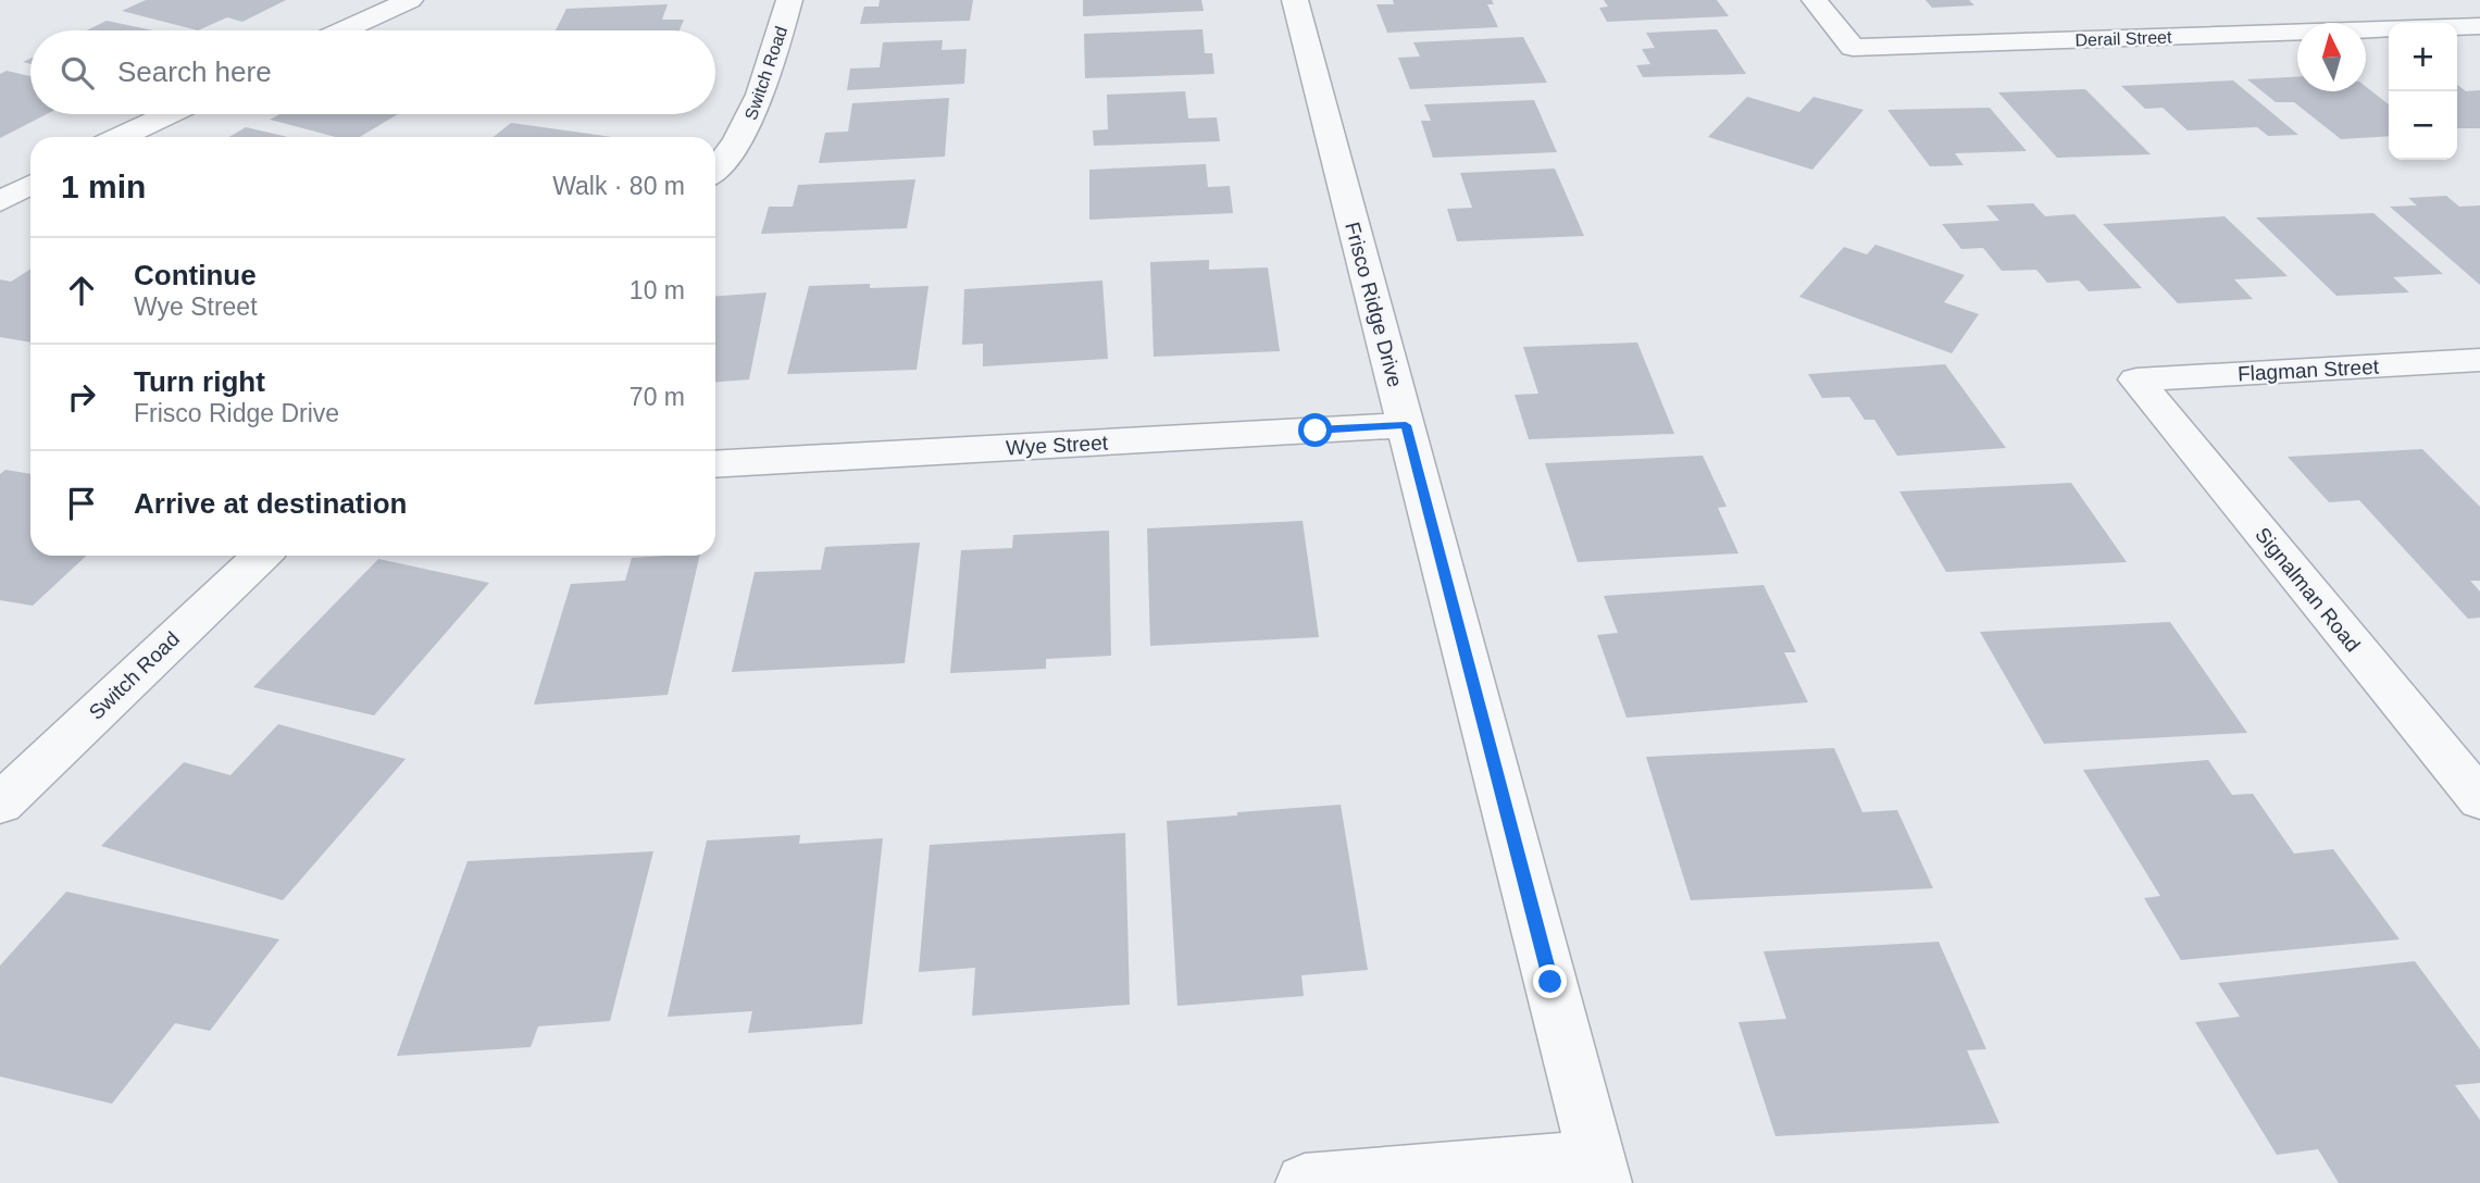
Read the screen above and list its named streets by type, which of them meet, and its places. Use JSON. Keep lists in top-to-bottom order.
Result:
{
  "streets": {
    "street": [
      "Derail Street",
      "Switch Road",
      "Frisco Ridge Drive",
      "Flagman Street",
      "Wye Street",
      "Signalman Road"
    ]
  },
  "crossings": [
    ["Frisco Ridge Drive", "Wye Street"],
    ["Flagman Street", "Signalman Road"]
  ],
  "north": "top",
  "page": {
    "map_buttons": ["+", "−"],
    "search": "Search here",
    "heading": ["1 min", "Walk · 80 m"],
    "list": [
      ["Continue", "Wye Street", "10 m"],
      ["Turn right", "Frisco Ridge Drive", "70 m"],
      "Arrive at destination"
    ]
  }
}
